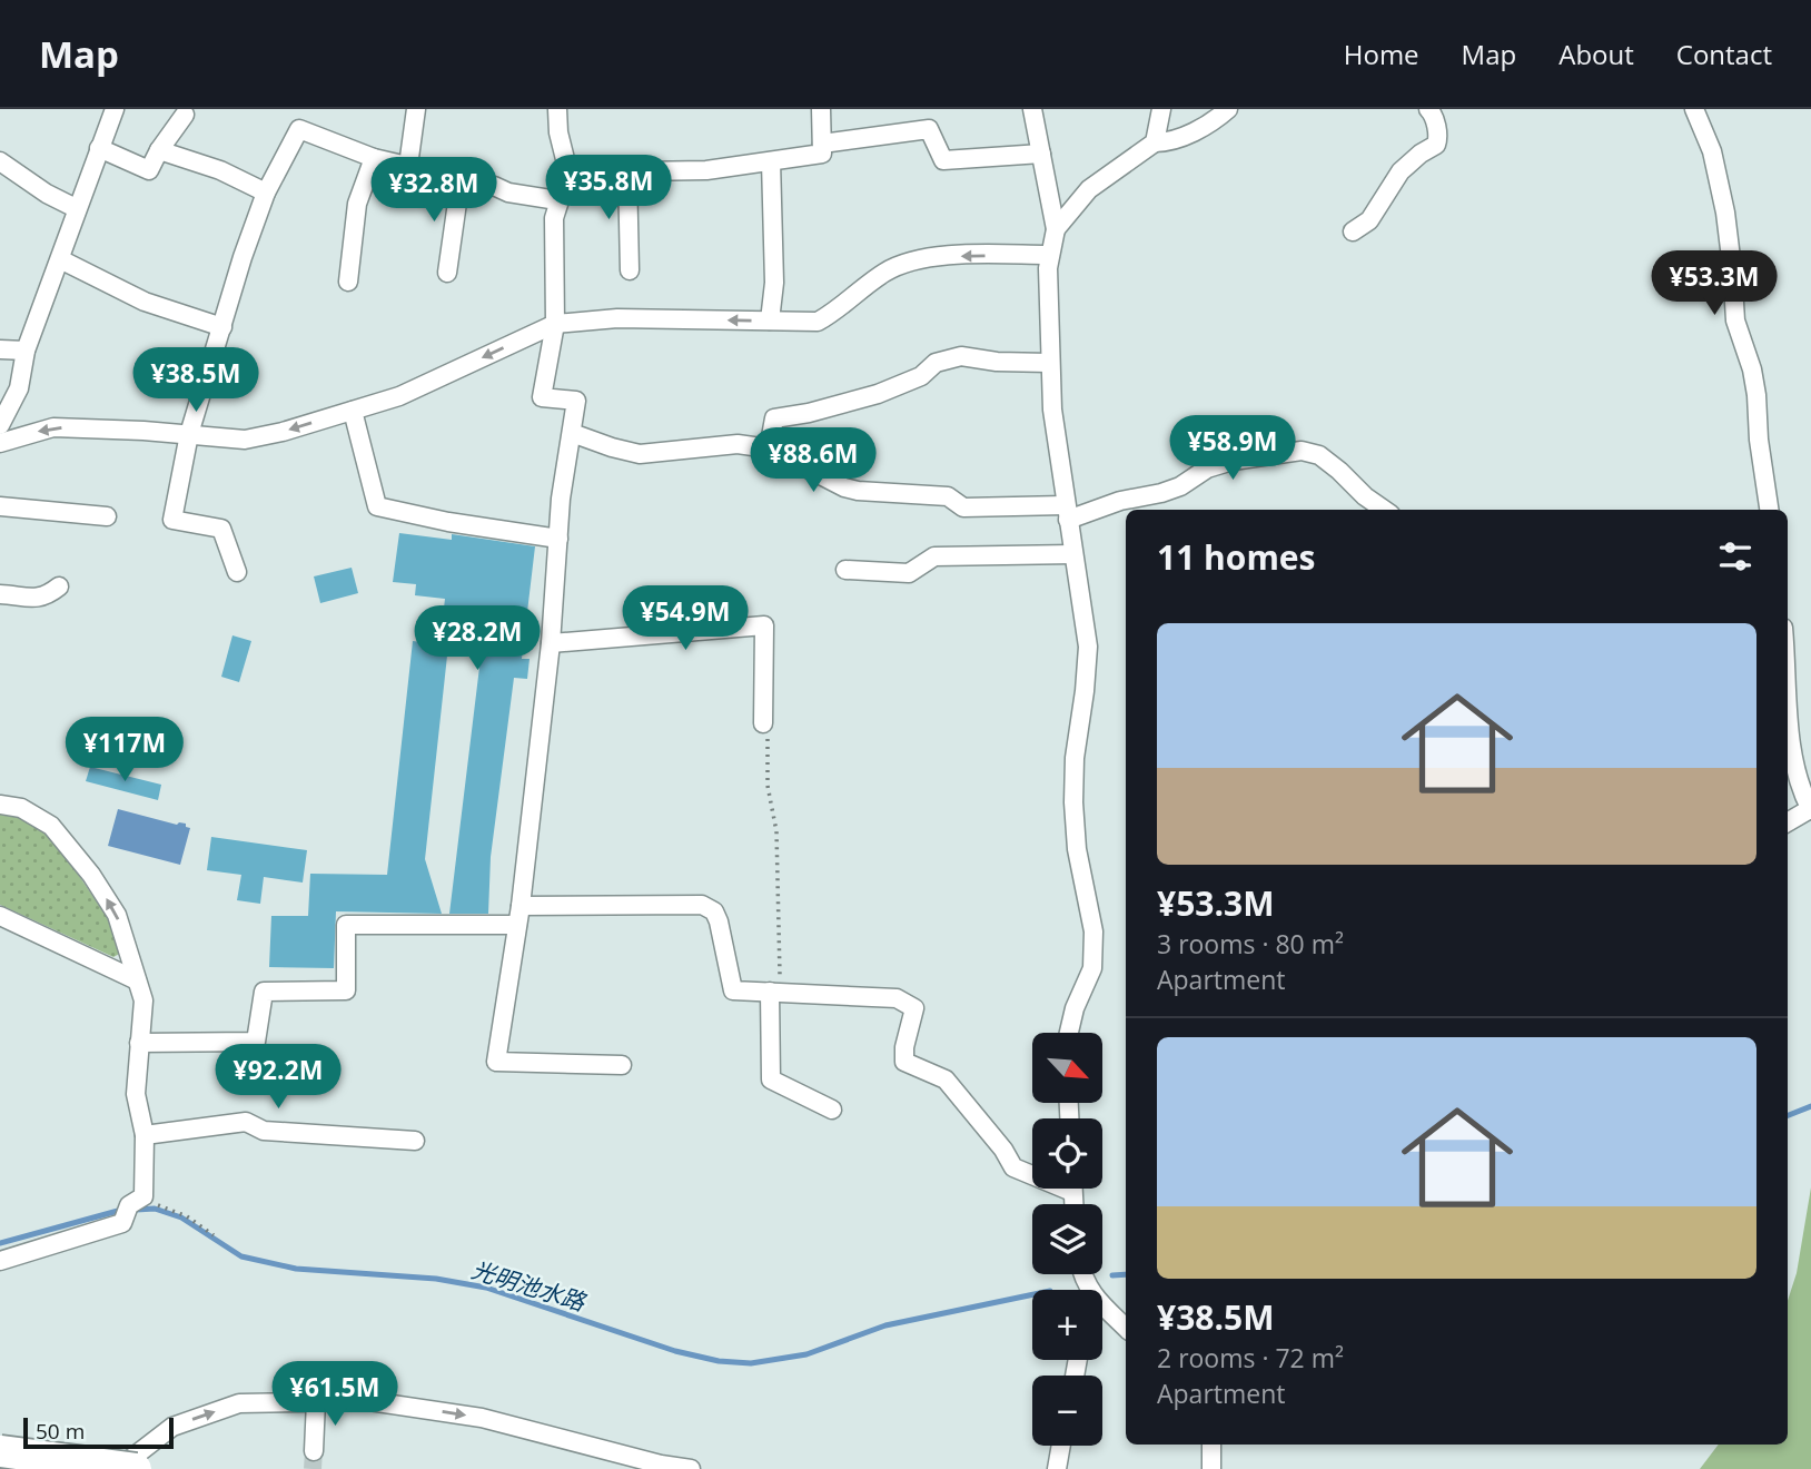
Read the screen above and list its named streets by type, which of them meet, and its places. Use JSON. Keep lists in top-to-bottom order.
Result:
{
  "water": ["光明池水路"],
  "scale_bar": "50 m",
  "north": "bottom right",
  "page": {
    "header": "Map",
    "nav": [
      "Home",
      "Map",
      "About",
      "Contact"
    ],
    "price": [
      "¥35.8M",
      "¥32.8M",
      "¥53.3M",
      "¥38.5M",
      "¥58.9M",
      "¥88.6M",
      "¥54.9M",
      "¥28.2M",
      "¥117M",
      "¥92.2M",
      "¥61.5M"
    ],
    "heading": "11 homes",
    "list": [
      {
        "name": "¥53.3M",
        "note": "3 rooms · 80 m² · Apartment"
      },
      {
        "name": "¥38.5M",
        "note": "2 rooms · 72 m² · Apartment"
      }
    ],
    "map_buttons": ["+", "−"],
    "scale": "50 m"
  }
}
